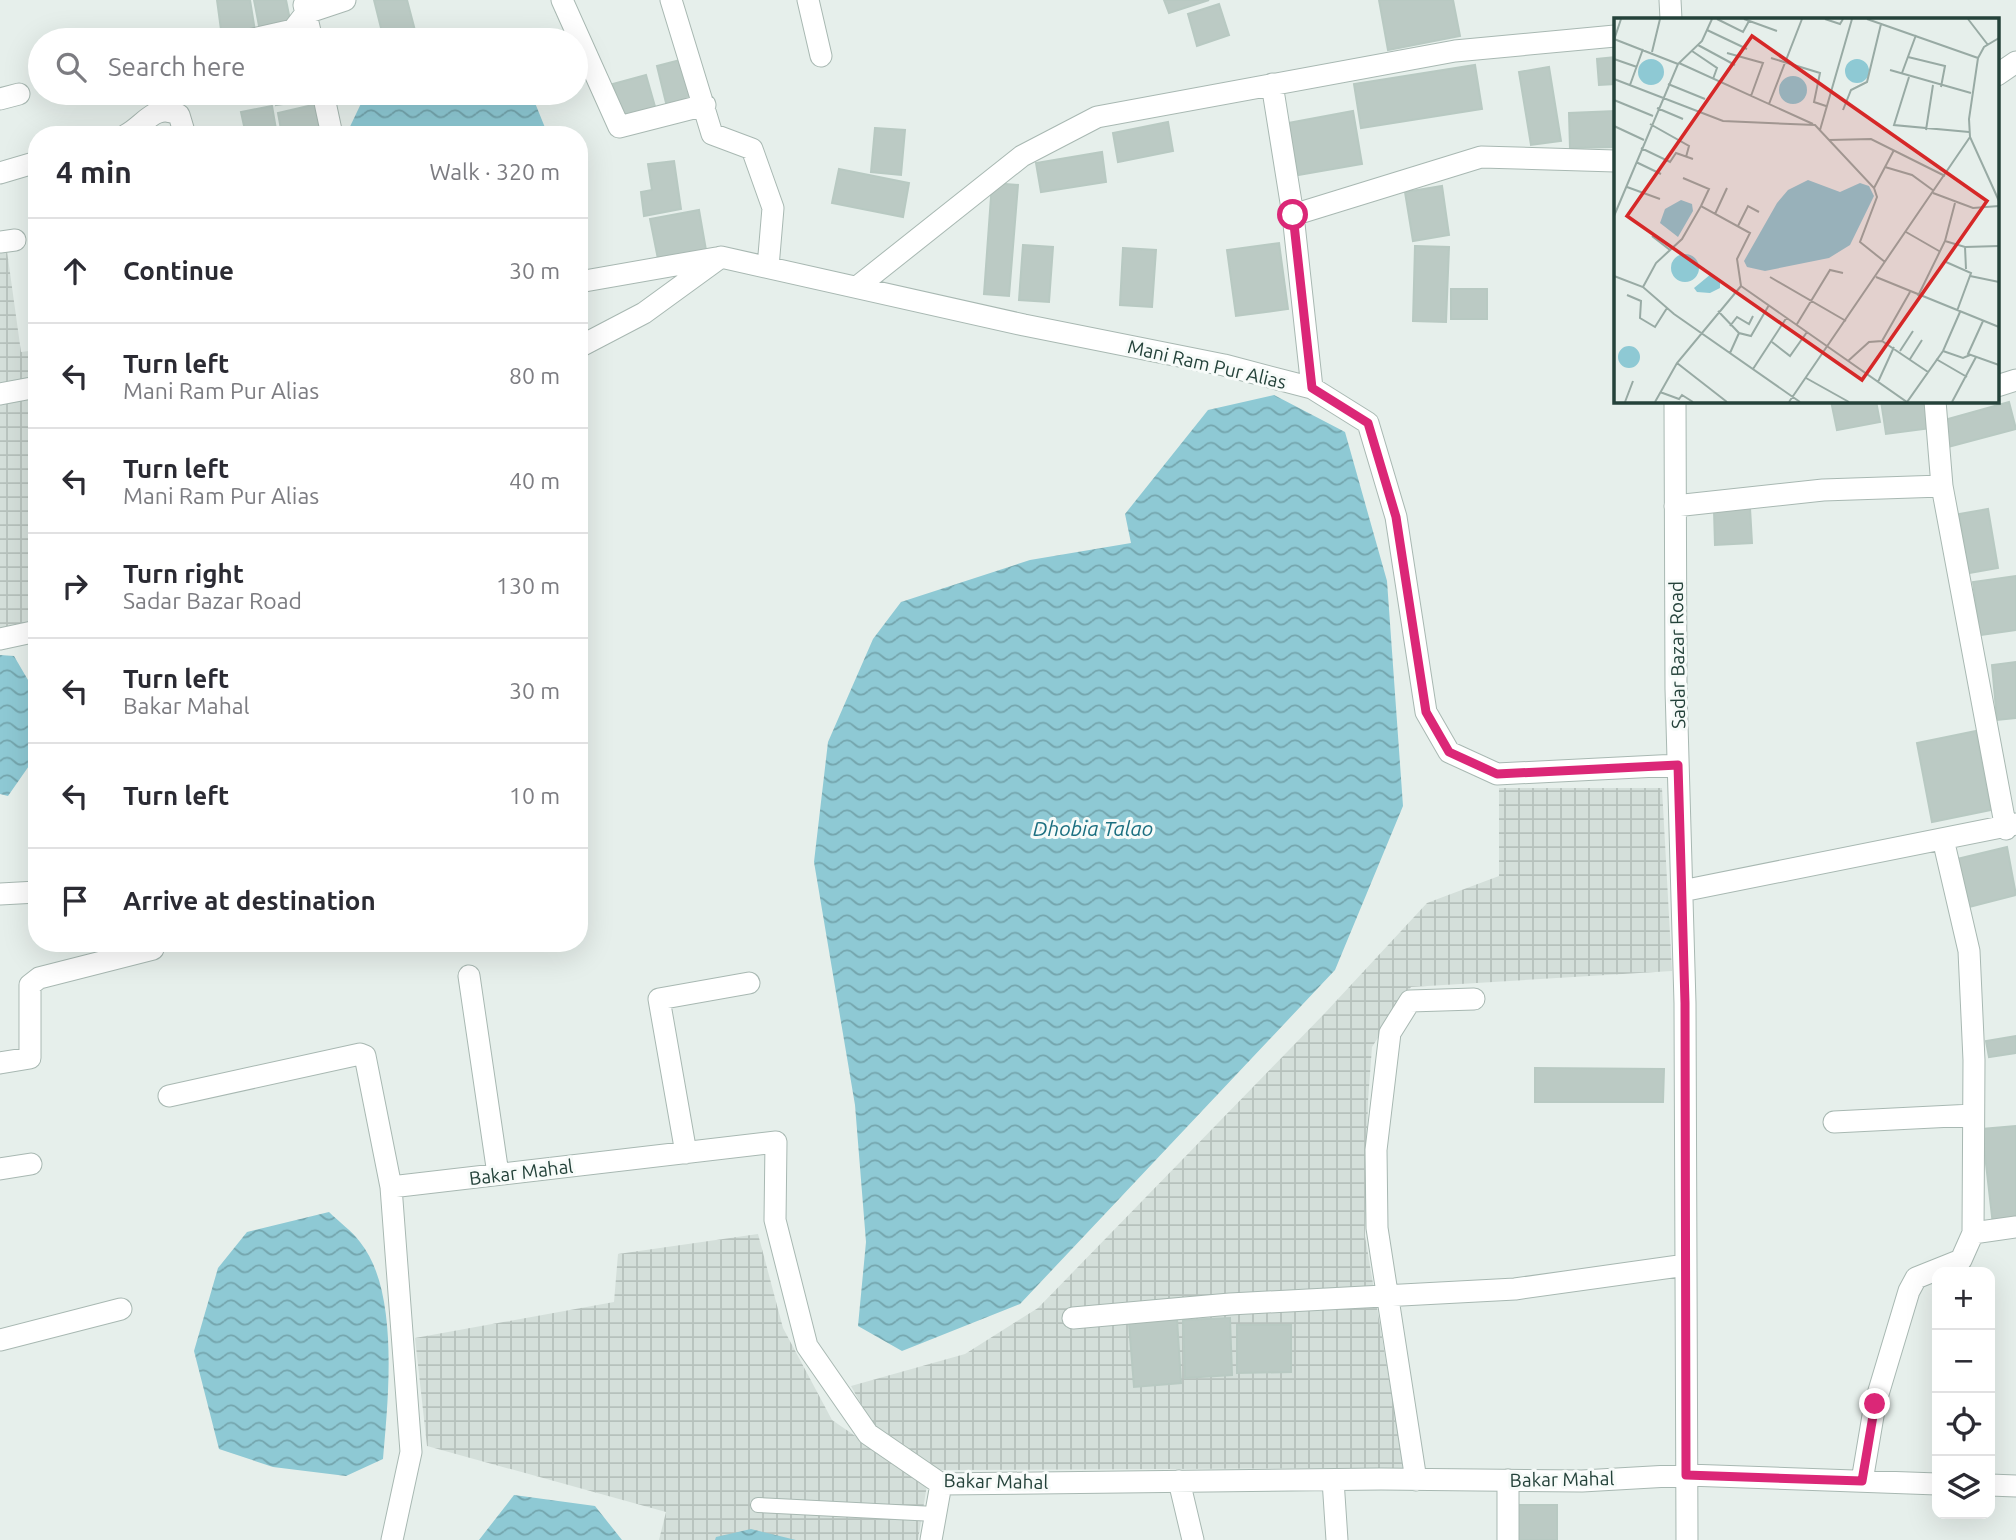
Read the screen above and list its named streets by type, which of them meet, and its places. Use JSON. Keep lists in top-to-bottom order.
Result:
{
  "streets": {
    "street": ["Mani Ram Pur Alias", "Sadar Bazar Road", "Bakar Mahal"]
  },
  "crossings": [
    ["Mani Ram Pur Alias", "Sadar Bazar Road"],
    ["Sadar Bazar Road", "Bakar Mahal"]
  ],
  "water": ["Dhobia Talao"],
  "page": {
    "search": "Search here",
    "heading": ["4 min", "Walk · 320 m"],
    "list": [
      ["Continue", "30 m"],
      ["Turn left", "Mani Ram Pur Alias", "80 m"],
      ["Turn left", "Mani Ram Pur Alias", "40 m"],
      ["Turn right", "Sadar Bazar Road", "130 m"],
      ["Turn left", "Bakar Mahal", "30 m"],
      ["Turn left", "10 m"],
      "Arrive at destination"
    ],
    "map_buttons": ["+", "−"]
  }
}
